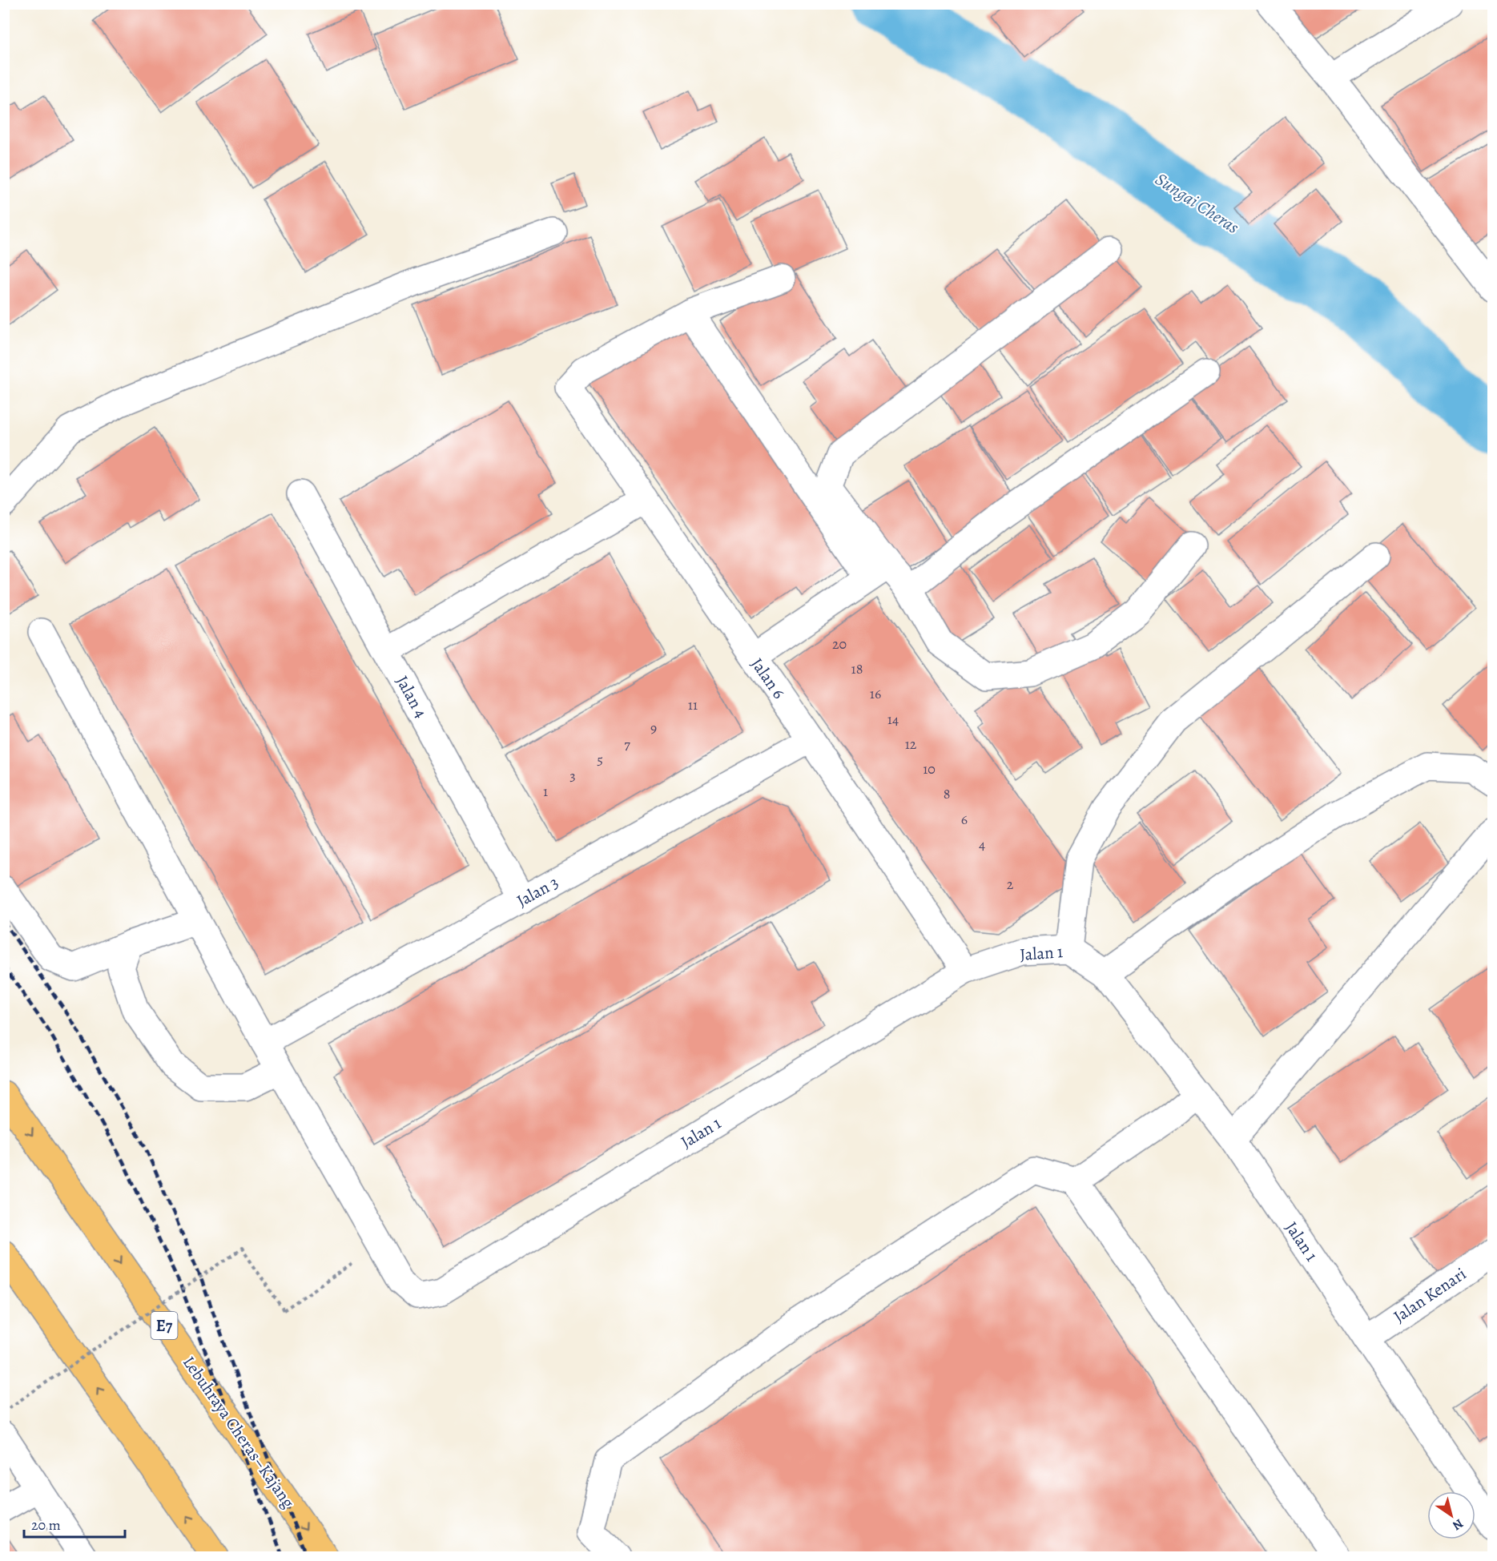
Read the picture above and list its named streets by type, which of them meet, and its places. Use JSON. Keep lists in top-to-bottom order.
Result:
{
  "streets": {
    "highway": ["E7", "Lebuhraya Cheras–Kajang"],
    "street": [
      "Jalan 6",
      "Jalan 4",
      "Jalan 3",
      "Jalan 1",
      "Jalan Kenari"
    ]
  },
  "crossings": [
    ["Jalan 6", "Jalan 3"],
    ["Jalan 6", "Jalan 1"],
    ["Jalan 4", "Jalan 3"],
    ["Jalan 1", "Jalan Kenari"]
  ],
  "water": ["Sungai Cheras"],
  "house_numbers": [
    "20",
    "18",
    "16",
    "11",
    "14",
    "9",
    "7",
    "12",
    "5",
    "10",
    "3",
    "1",
    "8",
    "6",
    "4",
    "2"
  ],
  "scale_bar": "20 m",
  "north": "bottom right"
}
